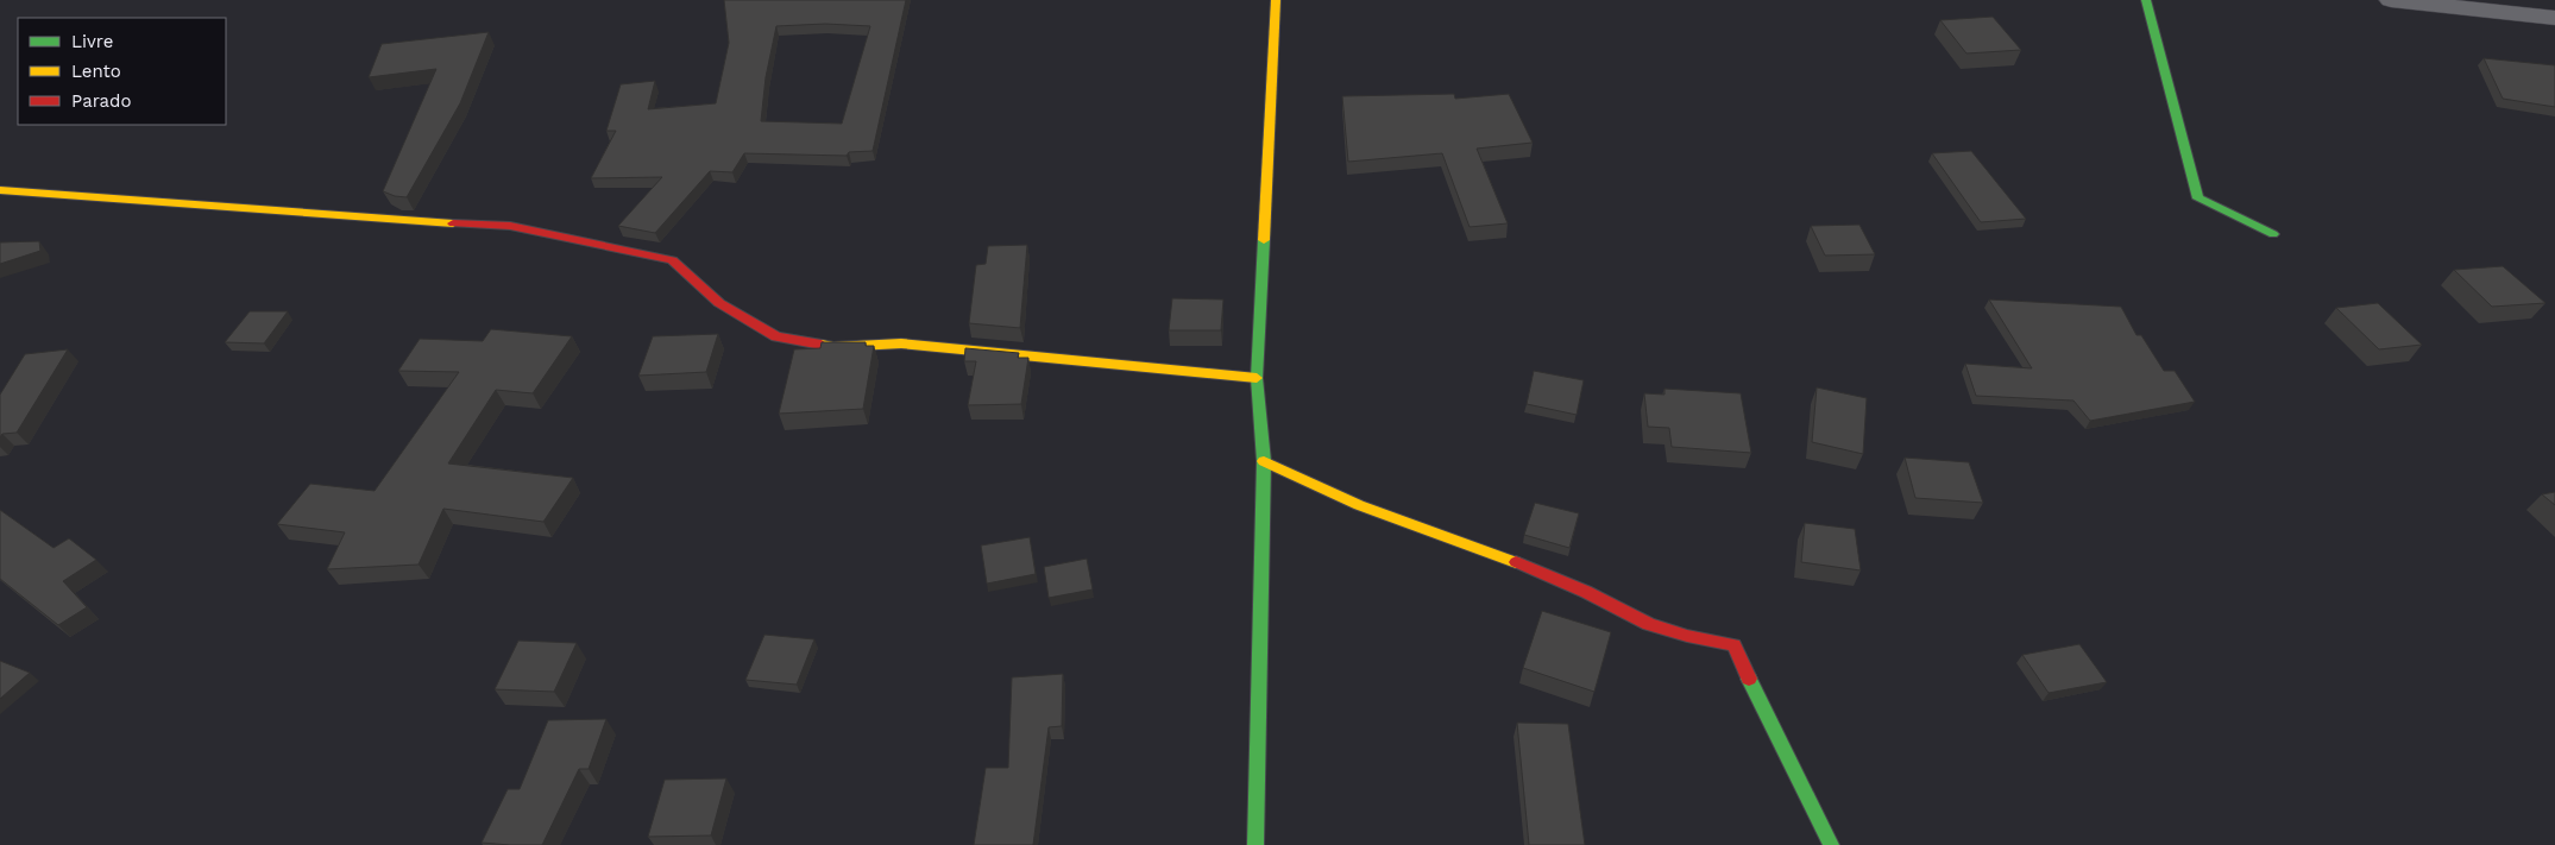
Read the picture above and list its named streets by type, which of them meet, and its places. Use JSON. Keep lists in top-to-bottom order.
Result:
{
  "legend": ["Livre", "Lento", "Parado"]
}
